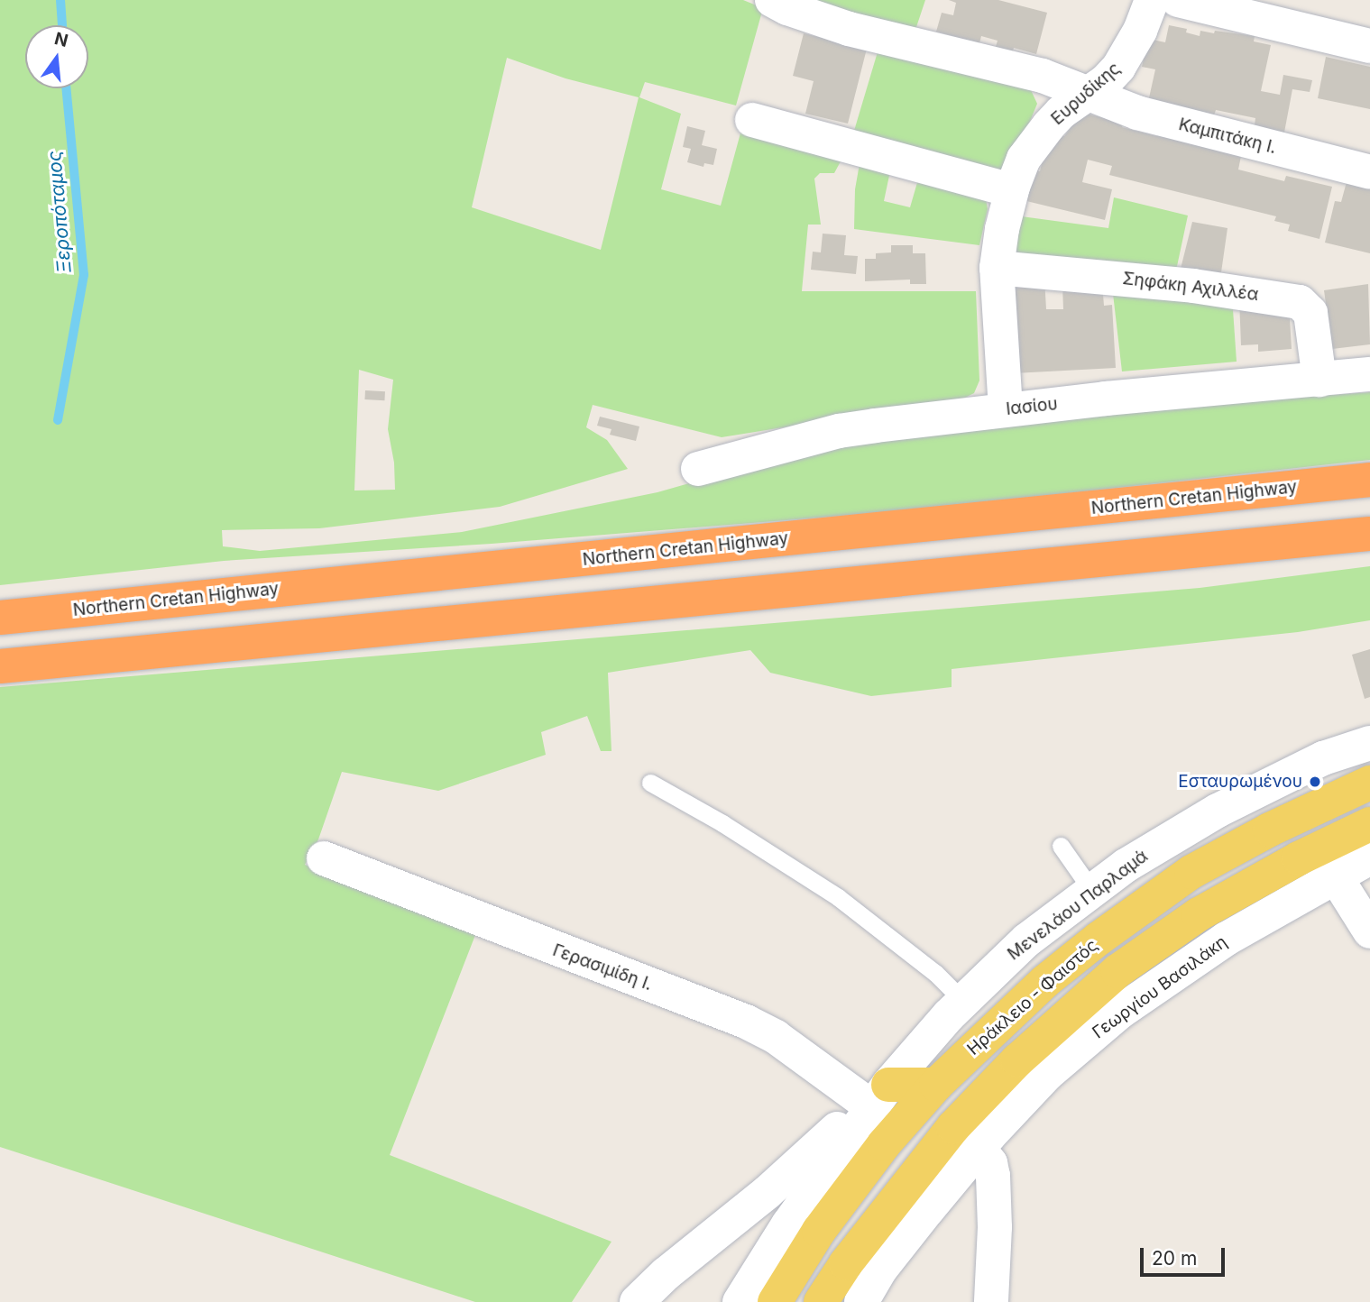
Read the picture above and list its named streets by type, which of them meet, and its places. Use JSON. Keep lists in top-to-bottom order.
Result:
{
  "streets": {
    "highway": ["Northern Cretan Highway"],
    "main road": ["Ηράκλειο - Φαιστός"],
    "street": [
      "Ευρυδίκης",
      "Καμπιτάκη Ι.",
      "Σηφάκη Αχιλλέα",
      "Ιασίου",
      "Μενελάου Παρλαμά",
      "Γερασιμίδη Ι.",
      "Γεωργίου Βασιλάκη"
    ]
  },
  "crossings": [
    ["Ευρυδίκης", "Καμπιτάκη Ι."],
    ["Ευρυδίκης", "Σηφάκη Αχιλλέα"],
    ["Ευρυδίκης", "Ιασίου"],
    ["Σηφάκη Αχιλλέα", "Ιασίου"],
    ["Μενελάου Παρλαμά", "Γερασιμίδη Ι."]
  ],
  "water": ["Ξεροπόταμος"],
  "places": ["Εσταυρωμένου"],
  "scale_bar": "20 m",
  "north": "top"
}
